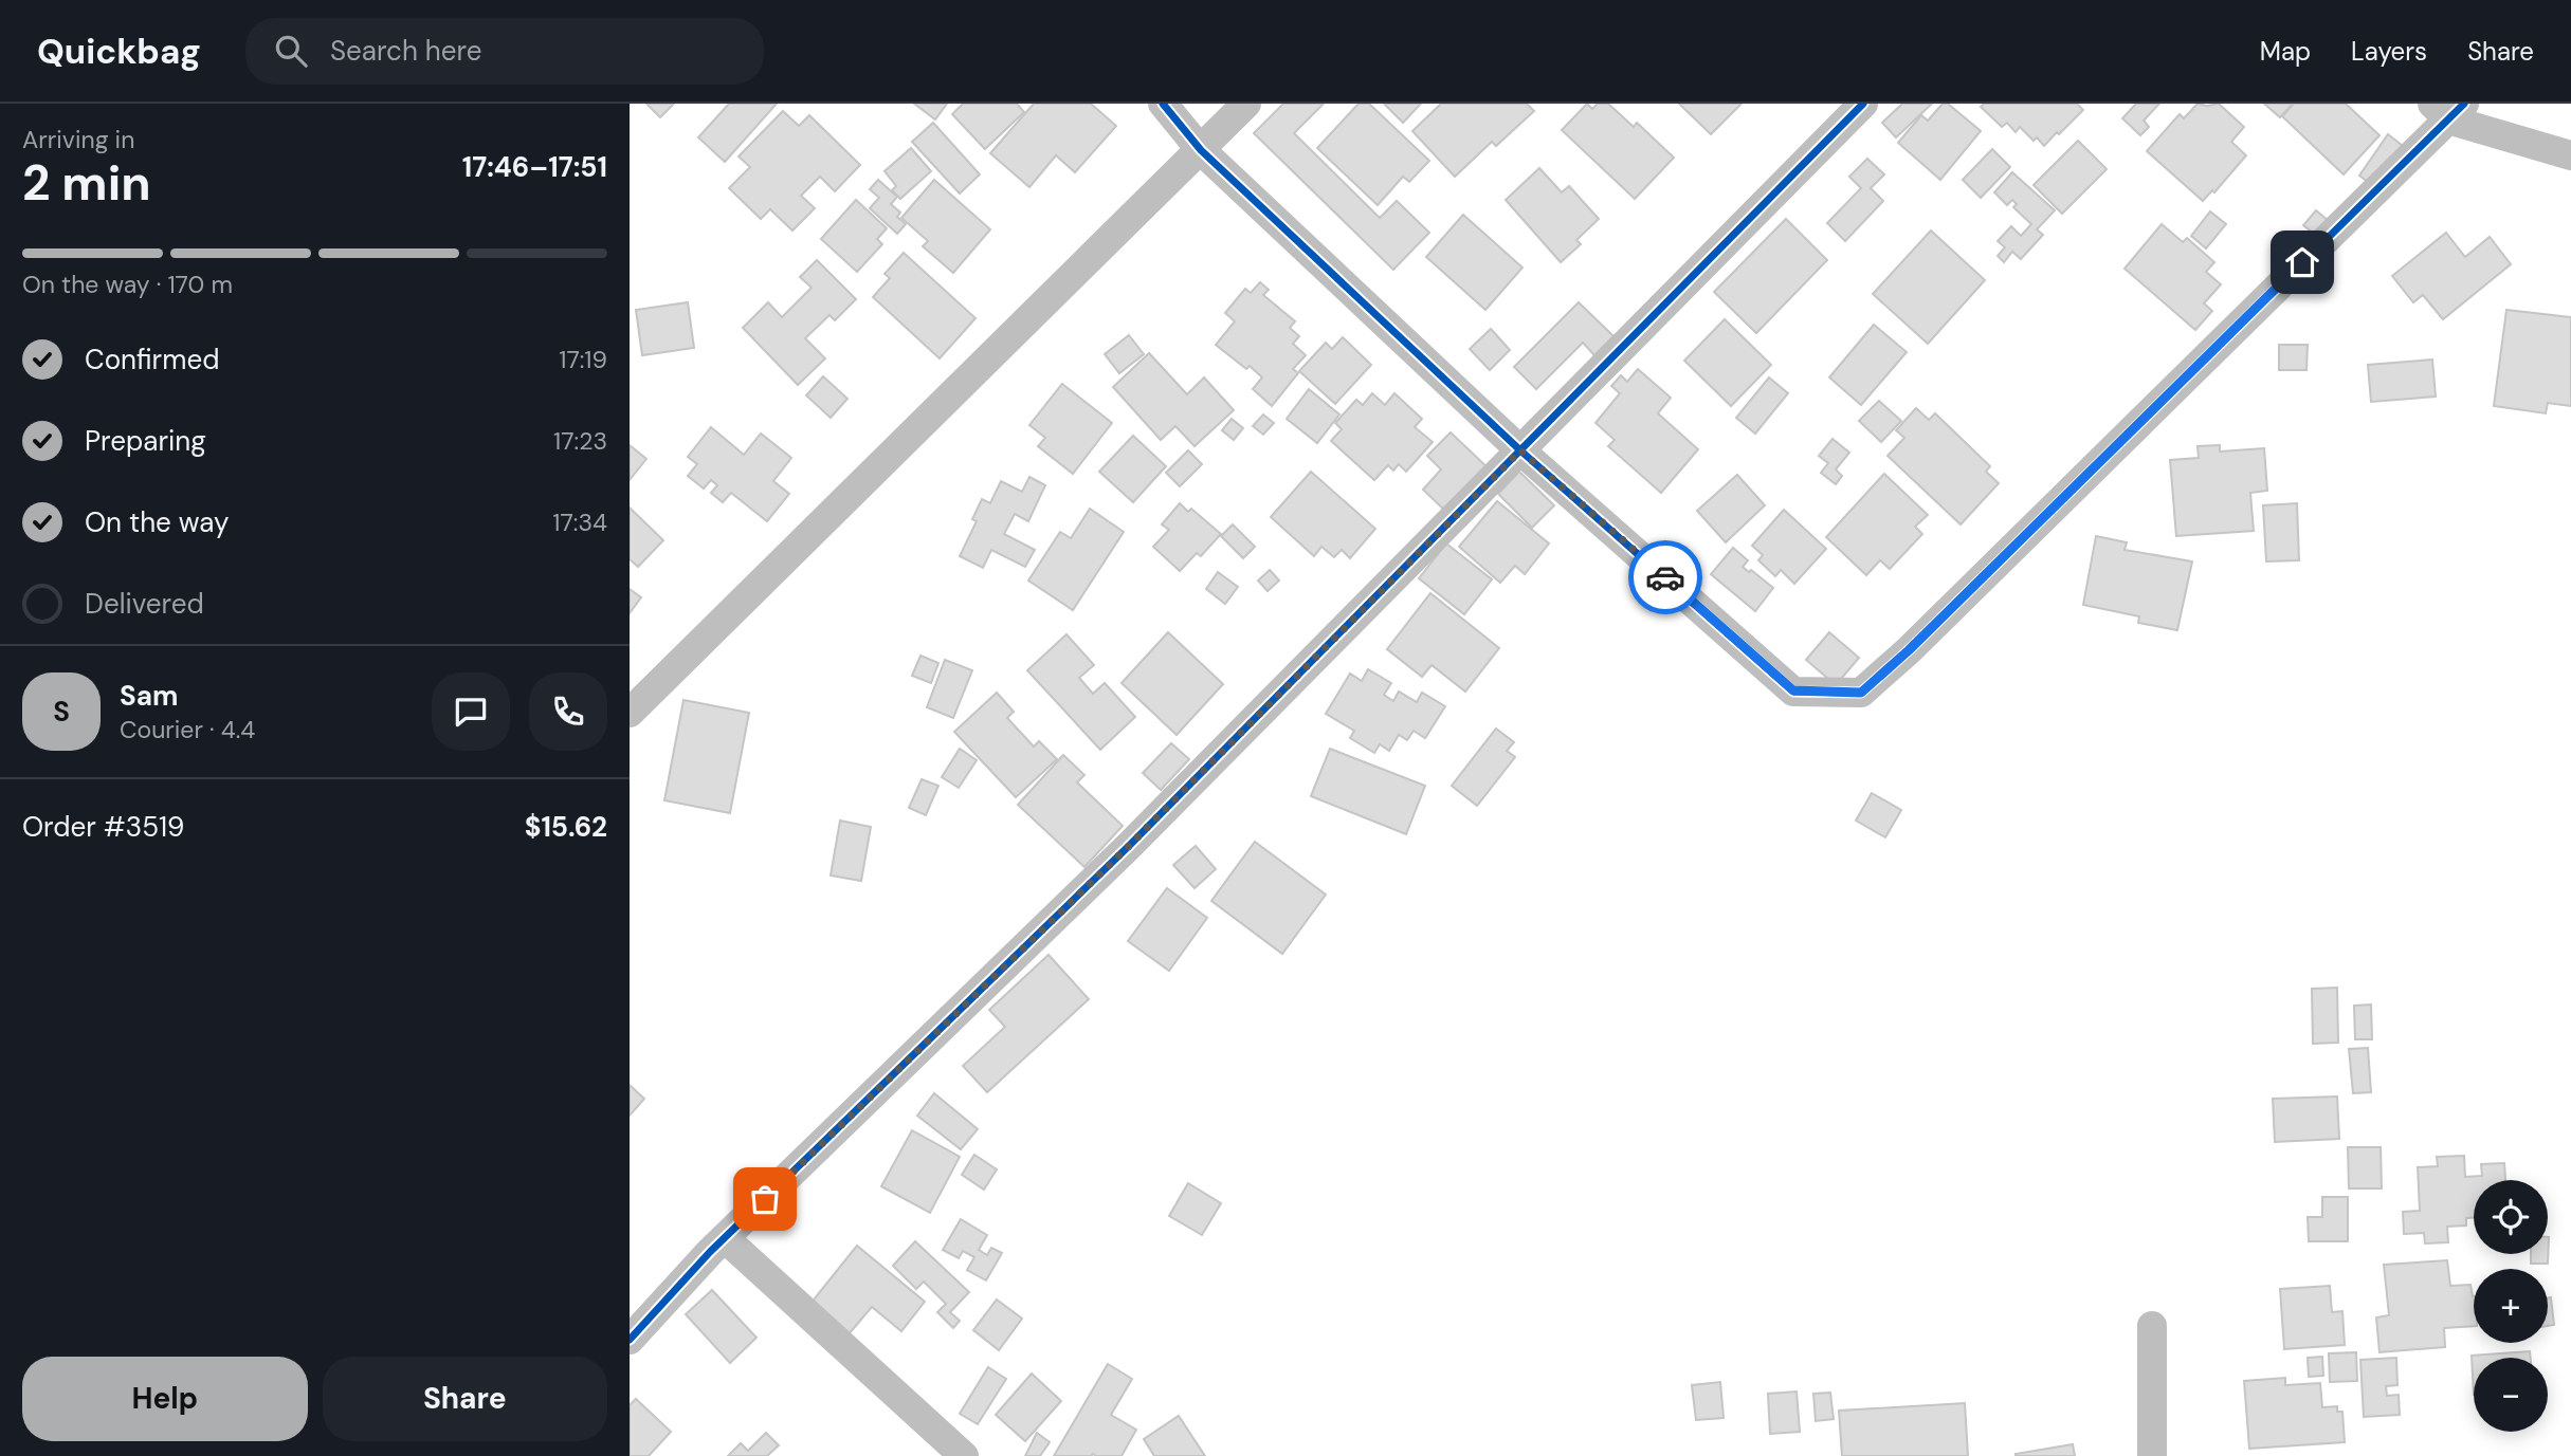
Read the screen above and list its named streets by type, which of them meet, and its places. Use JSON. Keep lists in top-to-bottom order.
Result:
{
  "page": {
    "header": "Quickbag",
    "search": "Search here",
    "nav": ["Map", "Layers", "Share"],
    "heading": ["2 min", "Arriving in", "17:46–17:51"],
    "panel": [
      "Sam",
      "Courier · 4.4",
      "Order #3519",
      "$15.62"
    ],
    "bar": "On the way · 170 m",
    "list": [
      ["Confirmed", "17:19"],
      ["Preparing", "17:23"],
      ["On the way", "17:34"],
      "Delivered"
    ],
    "round": "S",
    "map_buttons": ["+", "−"],
    "buttons": ["Help", "Share"]
  }
}
